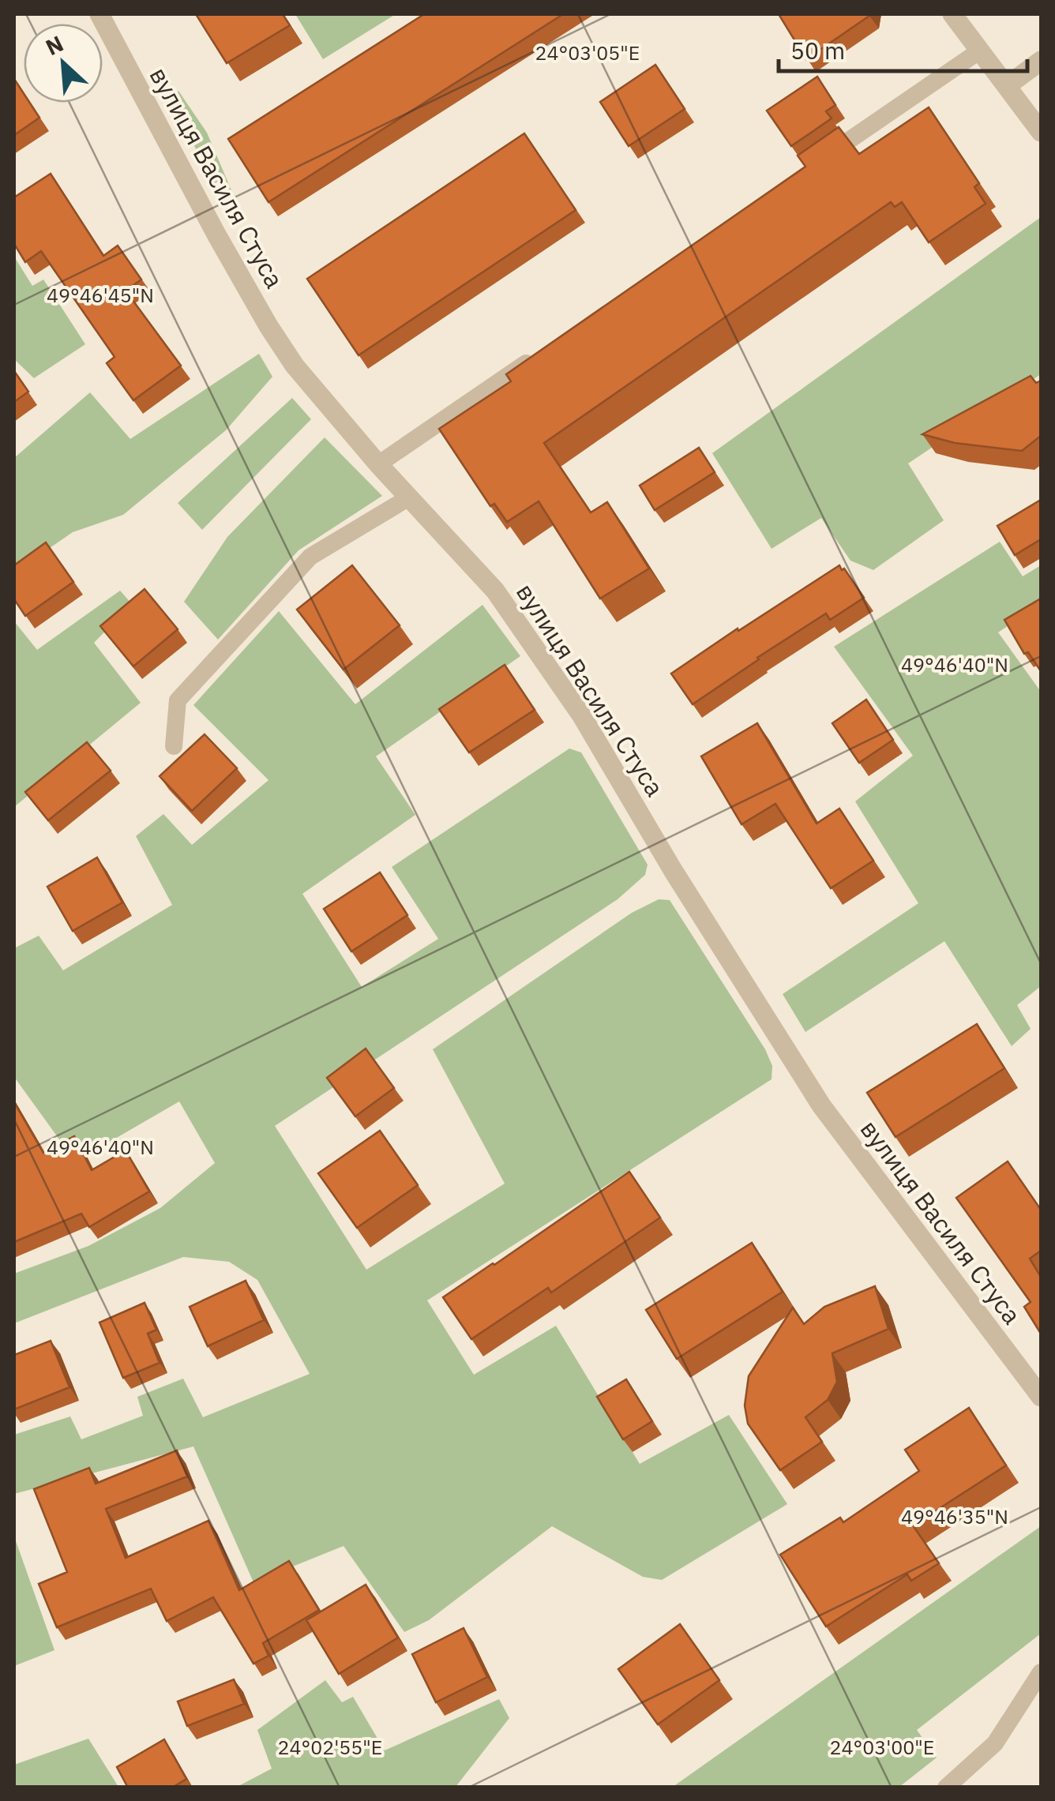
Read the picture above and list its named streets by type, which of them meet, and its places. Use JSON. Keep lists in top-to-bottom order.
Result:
{
  "streets": {
    "street": ["вулиця Василя Стуса"]
  },
  "scale_bar": "50 m",
  "north": "top left",
  "coordinates": [
    "24°03'05\"E",
    "49°46'45\"N",
    "49°46'40\"N",
    "49°46'35\"N",
    "24°02'55\"E",
    "24°03'00\"E"
  ]
}
